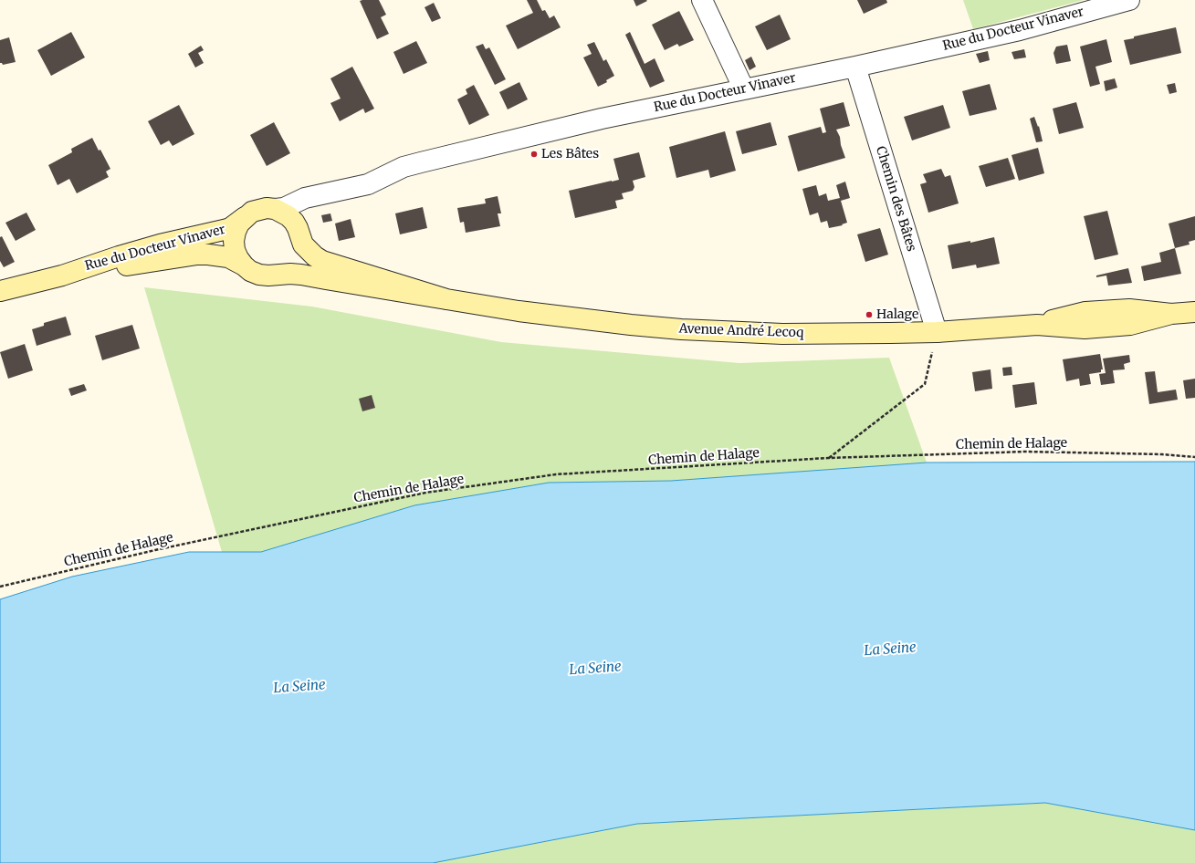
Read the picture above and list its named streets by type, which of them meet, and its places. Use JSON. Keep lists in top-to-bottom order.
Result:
{
  "streets": {
    "main road": ["Rue du Docteur Vinaver", "Avenue André Lecoq"],
    "street": ["Chemin des Bâtes"],
    "path": ["Chemin de Halage"]
  },
  "crossings": [
    ["Rue du Docteur Vinaver", "Chemin des Bâtes"],
    ["Chemin des Bâtes", "Avenue André Lecoq"]
  ],
  "water": ["La Seine"],
  "places": ["Les Bâtes", "Halage"]
}
